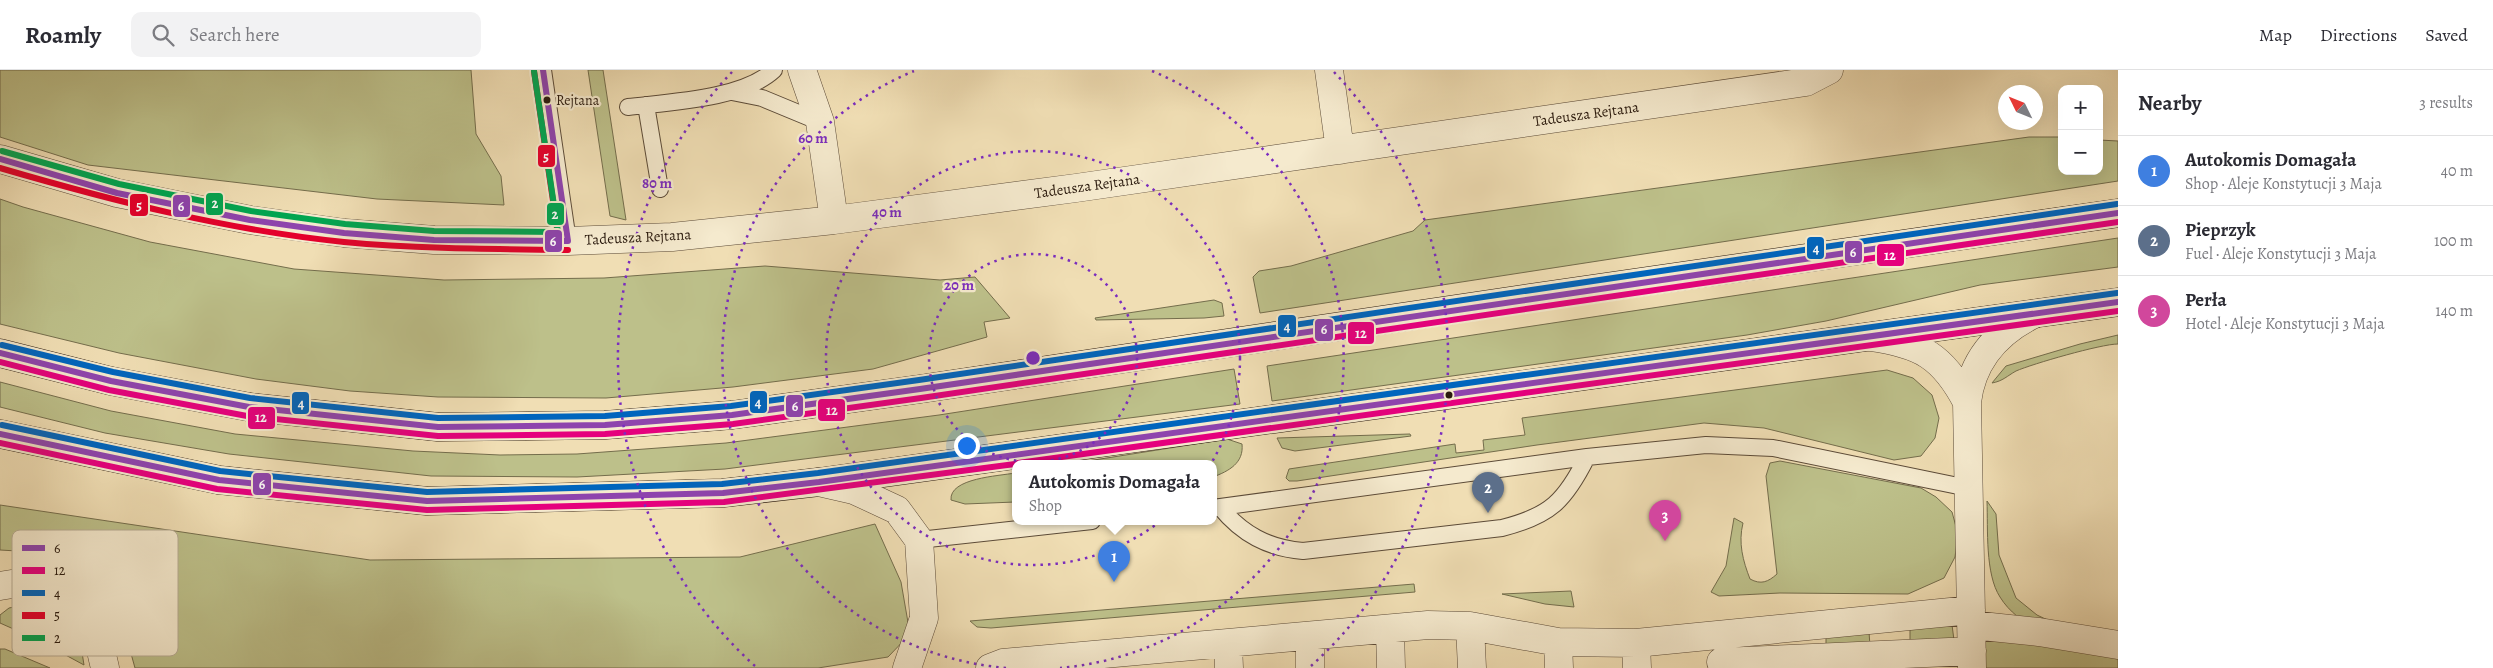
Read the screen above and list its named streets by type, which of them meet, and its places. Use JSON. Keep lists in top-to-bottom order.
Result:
{
  "streets": {
    "street": ["Tadeusza Rejtana"]
  },
  "places": ["Rejtana"],
  "lines": [
    "transit line 6",
    "transit line 5",
    "transit line 2",
    "transit line 4",
    "transit line 12"
  ],
  "legend": [
    "6",
    "12",
    "4",
    "5",
    "2"
  ],
  "north": "top left",
  "page": {
    "header": "Roamly",
    "search": "Search here",
    "nav": ["Map", "Directions", "Saved"],
    "heading": ["Nearby", "3 results"],
    "map_buttons": ["+", "−"],
    "list": [
      {
        "mark": "1",
        "name": "Autokomis Domagała",
        "note": "Shop · Aleje Konstytucji 3 Maja",
        "value": "40 m"
      },
      {
        "mark": "2",
        "name": "Pieprzyk",
        "note": "Fuel · Aleje Konstytucji 3 Maja",
        "value": "100 m"
      },
      {
        "mark": "3",
        "name": "Perła",
        "note": "Hotel · Aleje Konstytucji 3 Maja",
        "value": "140 m"
      }
    ],
    "popup": ["Autokomis Domagała", "Shop"],
    "pins": ["2", "3", "1"]
  },
  "rings": [
    "60 m",
    "80 m",
    "40 m",
    "20 m"
  ]
}
